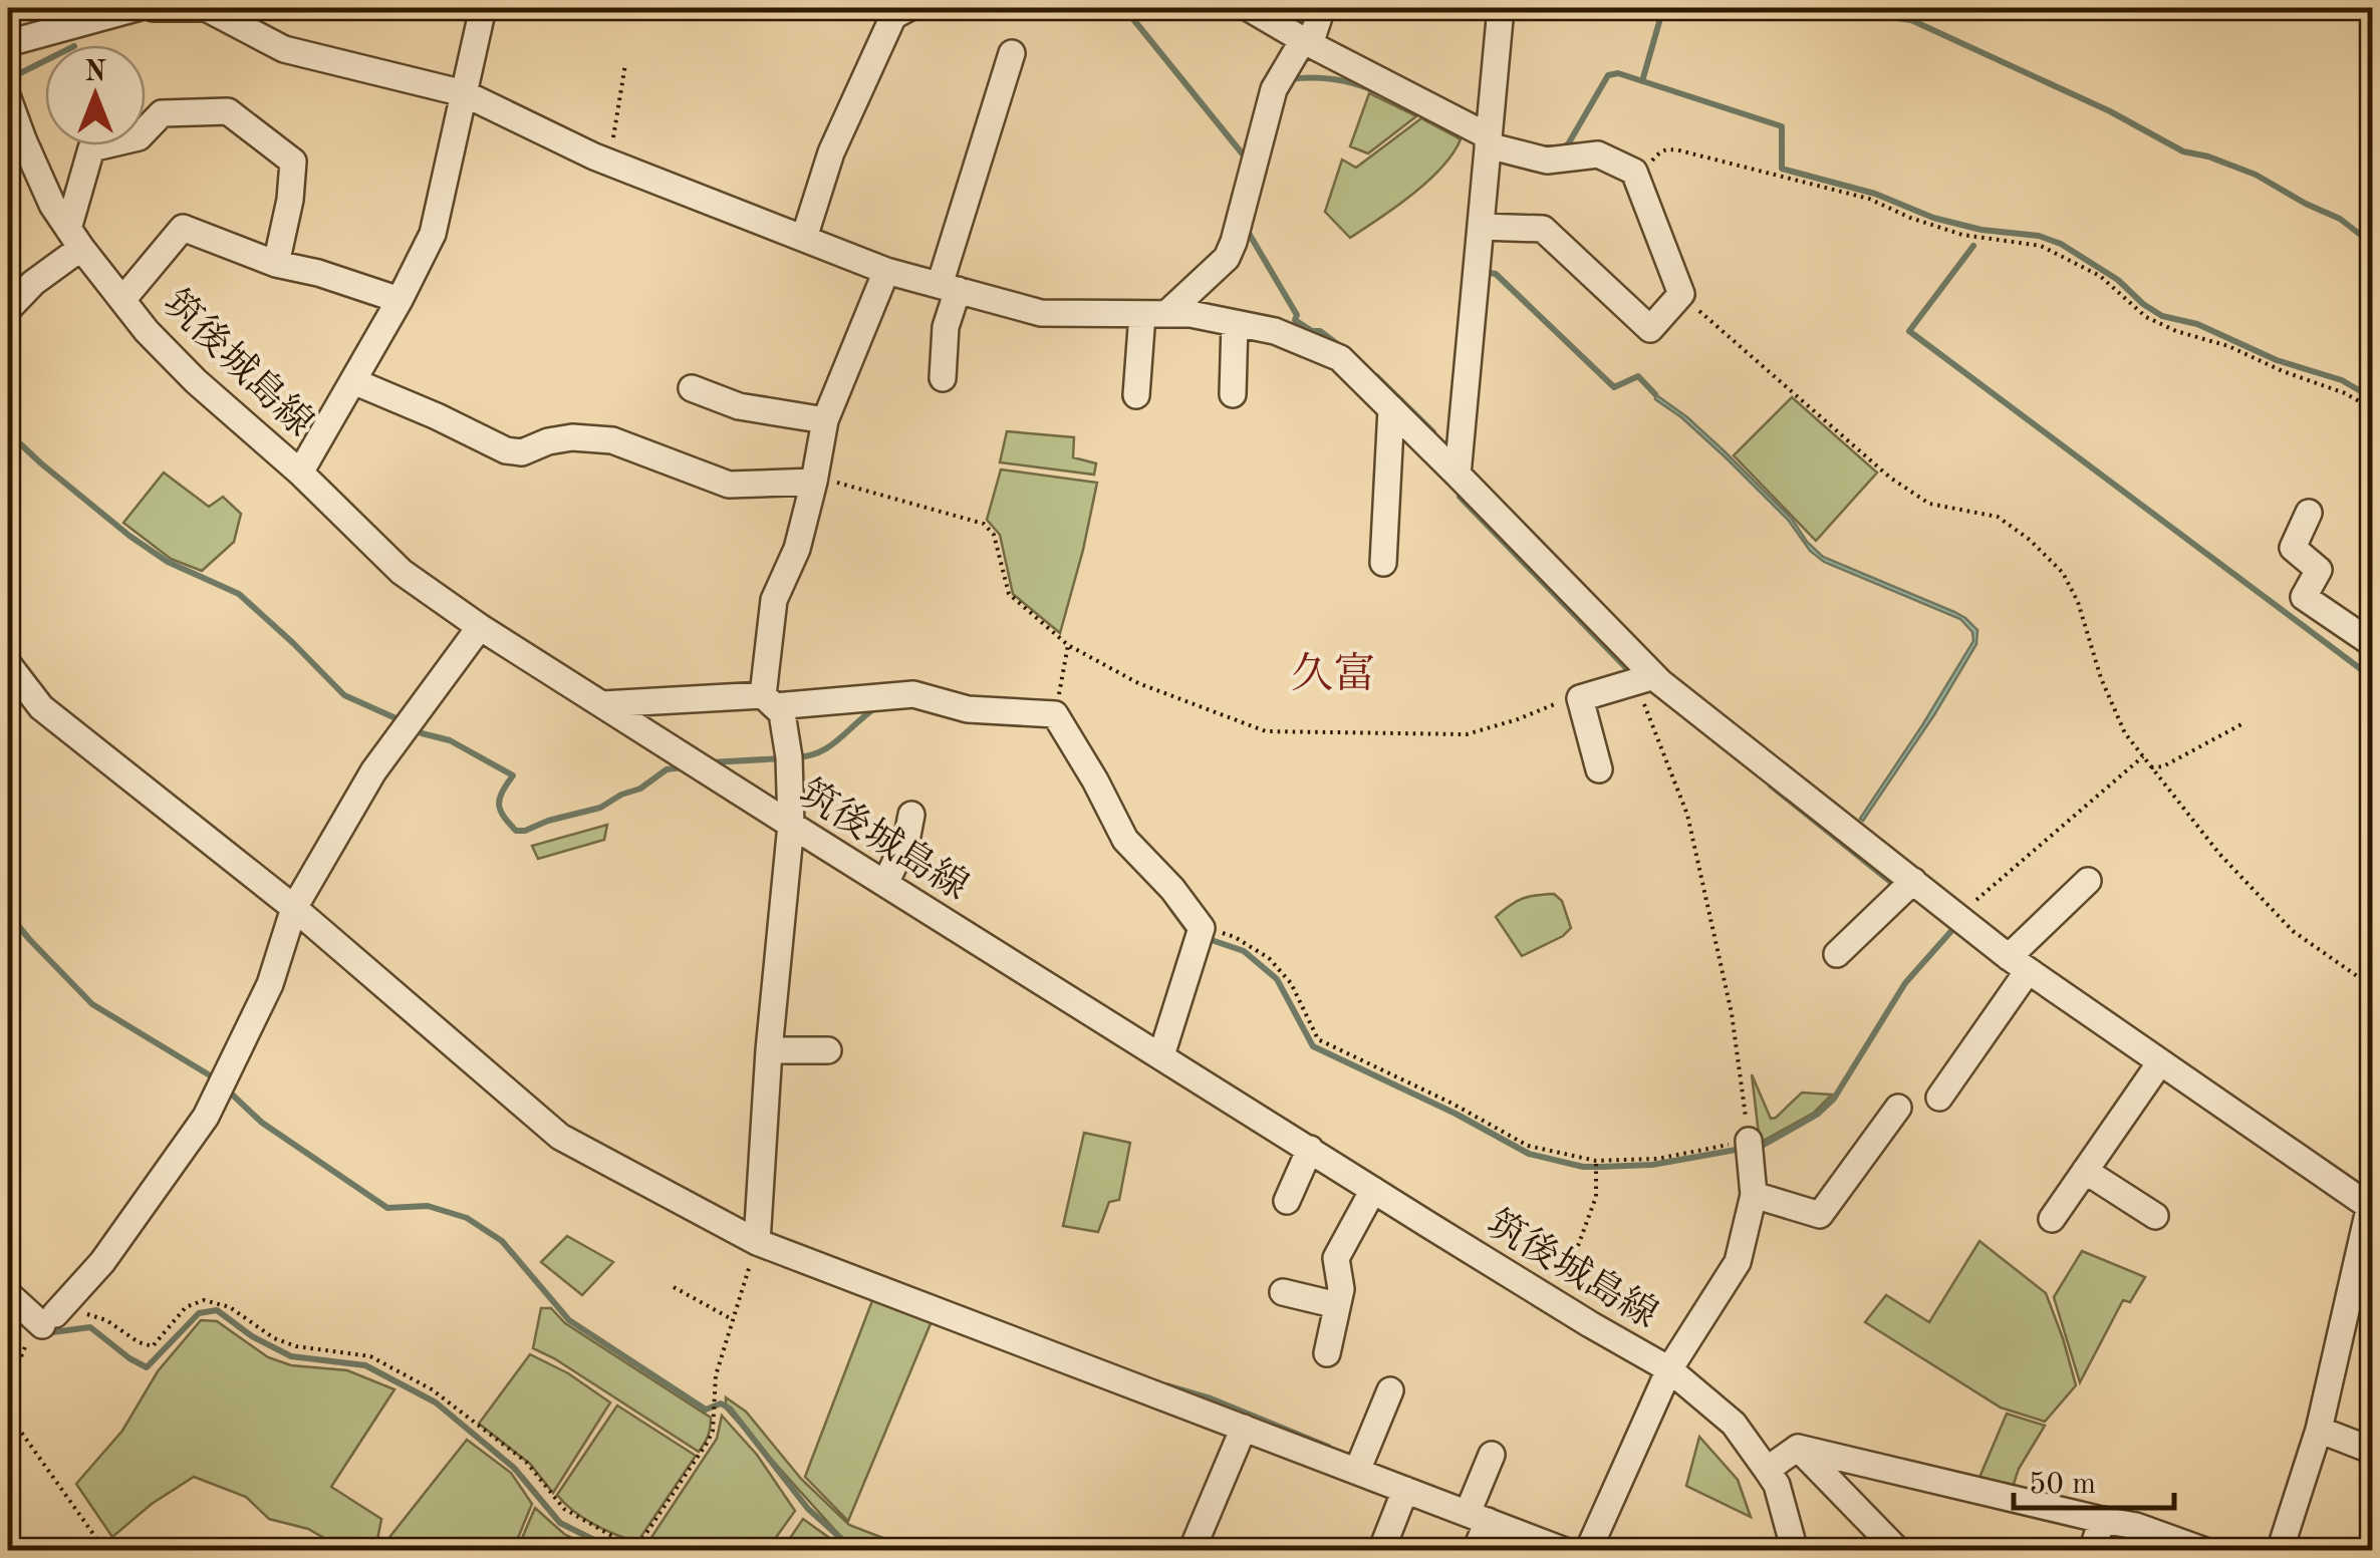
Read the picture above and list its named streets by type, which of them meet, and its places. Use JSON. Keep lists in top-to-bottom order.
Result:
{
  "streets": {
    "street": ["筑後城島線"]
  },
  "districts": ["久富"],
  "scale_bar": "50 m",
  "north": "top"
}
